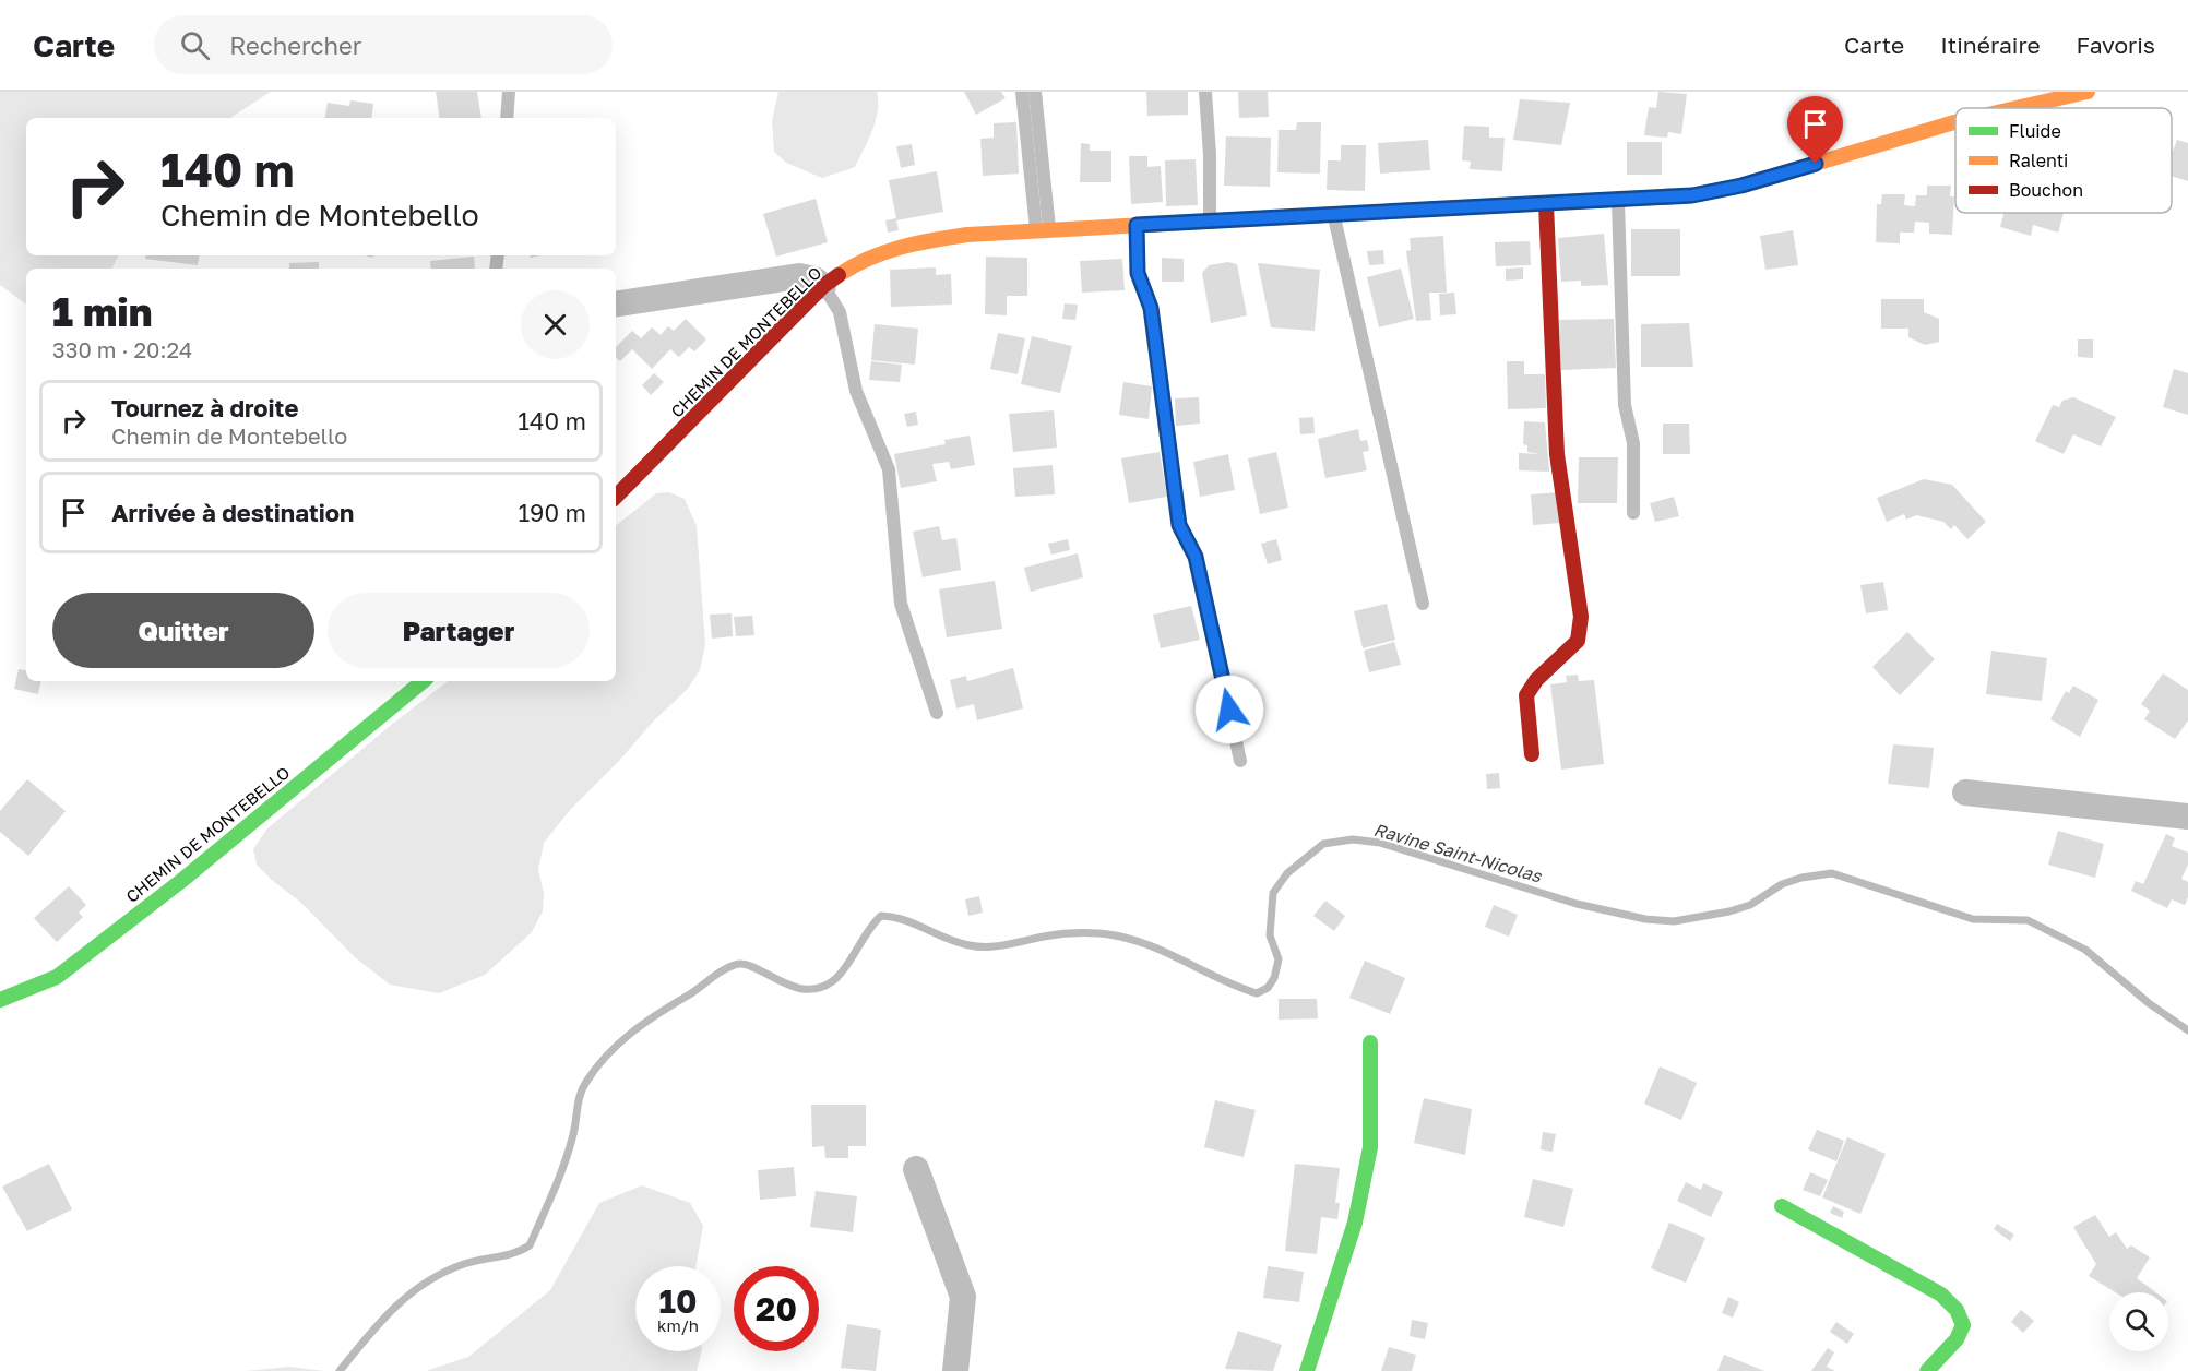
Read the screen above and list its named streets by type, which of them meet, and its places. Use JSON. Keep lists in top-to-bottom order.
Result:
{
  "streets": {
    "street": ["CHEMIN DE MONTEBELLO"]
  },
  "water": ["Ravine Saint-Nicolas"],
  "legend": ["Fluide", "Ralenti", "Bouchon"],
  "page": {
    "header": "Carte",
    "search": "Rechercher",
    "nav": ["Carte", "Itinéraire", "Favoris"],
    "turn": ["140 m", "Chemin de Montebello"],
    "heading": ["1 min", "330 m · 20:24"],
    "list": [
      {
        "name": "Tournez à droite",
        "note": "Chemin de Montebello",
        "value": "140 m"
      },
      {
        "name": "Arrivée à destination",
        "value": "190 m"
      }
    ],
    "buttons": ["Quitter", "Partager"],
    "speed": "10 km/h",
    "limit": "20"
  }
}
